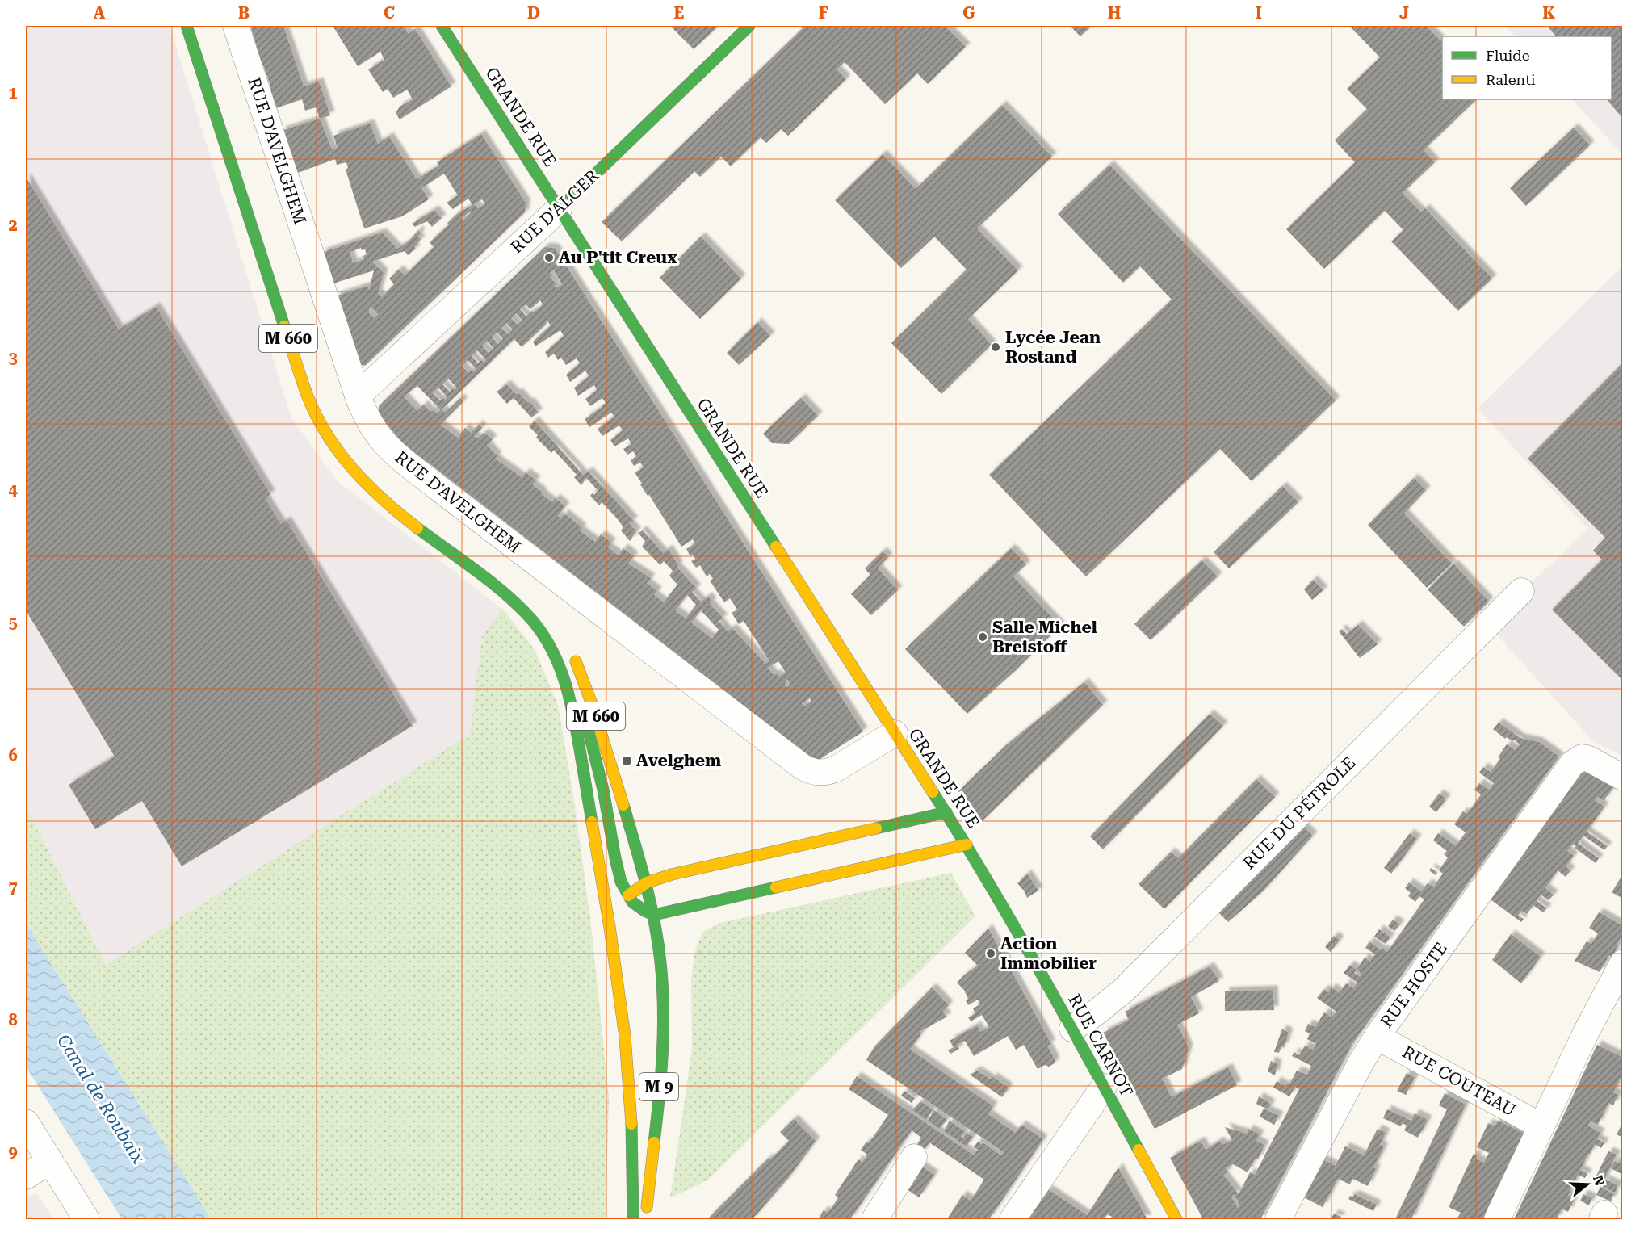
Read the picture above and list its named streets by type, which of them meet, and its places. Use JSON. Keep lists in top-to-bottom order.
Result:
{
  "streets": {
    "main road": [
      "GRANDE RUE",
      "RUE D'ALGER",
      "M 660",
      "RUE CARNOT",
      "M 9"
    ],
    "street": [
      "RUE D'AVELGHEM",
      "RUE DU PÉTROLE",
      "RUE HOSTE",
      "RUE COUTEAU"
    ]
  },
  "crossings": [
    ["GRANDE RUE", "RUE D'AVELGHEM"],
    ["GRANDE RUE", "RUE D'ALGER"],
    ["GRANDE RUE", "RUE CARNOT"],
    ["RUE D'AVELGHEM", "RUE D'ALGER"],
    ["M 660", "M 9"],
    ["RUE DU PÉTROLE", "RUE CARNOT"],
    ["RUE HOSTE", "RUE COUTEAU"]
  ],
  "water": ["Canal de Roubaix"],
  "places": {
    "other": [
      "Au P'tit Creux",
      "Lycée Jean Rostand",
      "Salle Michel Breistoff",
      "Action Immobilier"
    ],
    "transit": ["Avelghem"]
  },
  "legend": ["Fluide", "Ralenti"],
  "north": "right",
  "grid": {
    "columns": [
      "A",
      "B",
      "C",
      "D",
      "E",
      "F",
      "G",
      "H",
      "I",
      "J",
      "K"
    ],
    "rows": [
      "1",
      "2",
      "3",
      "4",
      "5",
      "6",
      "7",
      "8",
      "9"
    ]
  }
}
